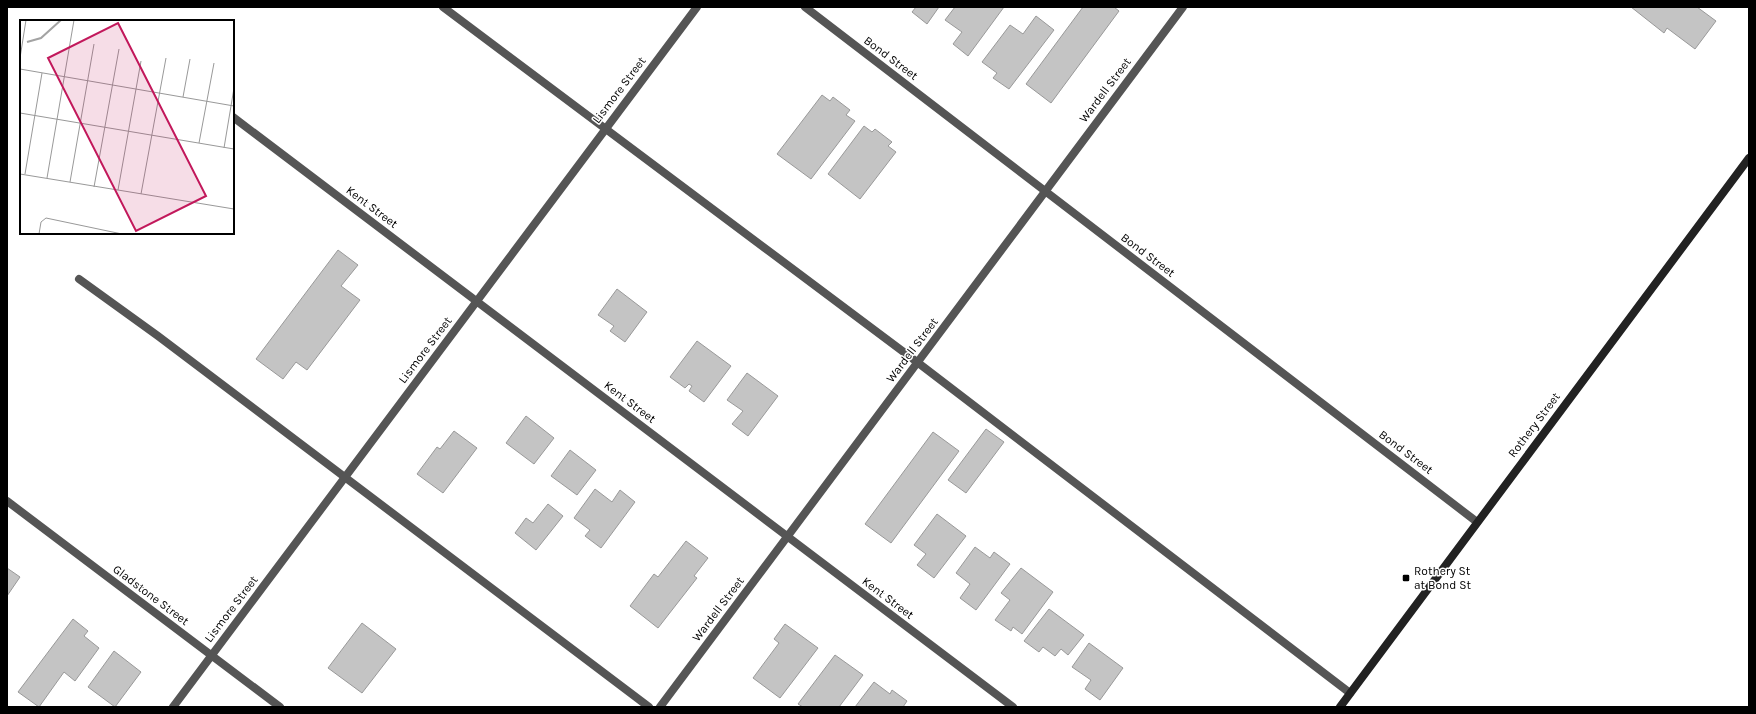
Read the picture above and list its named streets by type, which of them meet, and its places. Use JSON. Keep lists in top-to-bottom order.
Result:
{
  "streets": {
    "main road": ["Rothery Street"],
    "street": [
      "Bond Street",
      "Lismore Street",
      "Wardell Street",
      "Kent Street",
      "Gladstone Street"
    ]
  },
  "crossings": [
    ["Bond Street", "Wardell Street"],
    ["Bond Street", "Rothery Street"],
    ["Lismore Street", "Kent Street"],
    ["Lismore Street", "Gladstone Street"],
    ["Wardell Street", "Kent Street"]
  ],
  "places": {
    "transit": ["Rothery St at Bond St"]
  }
}
